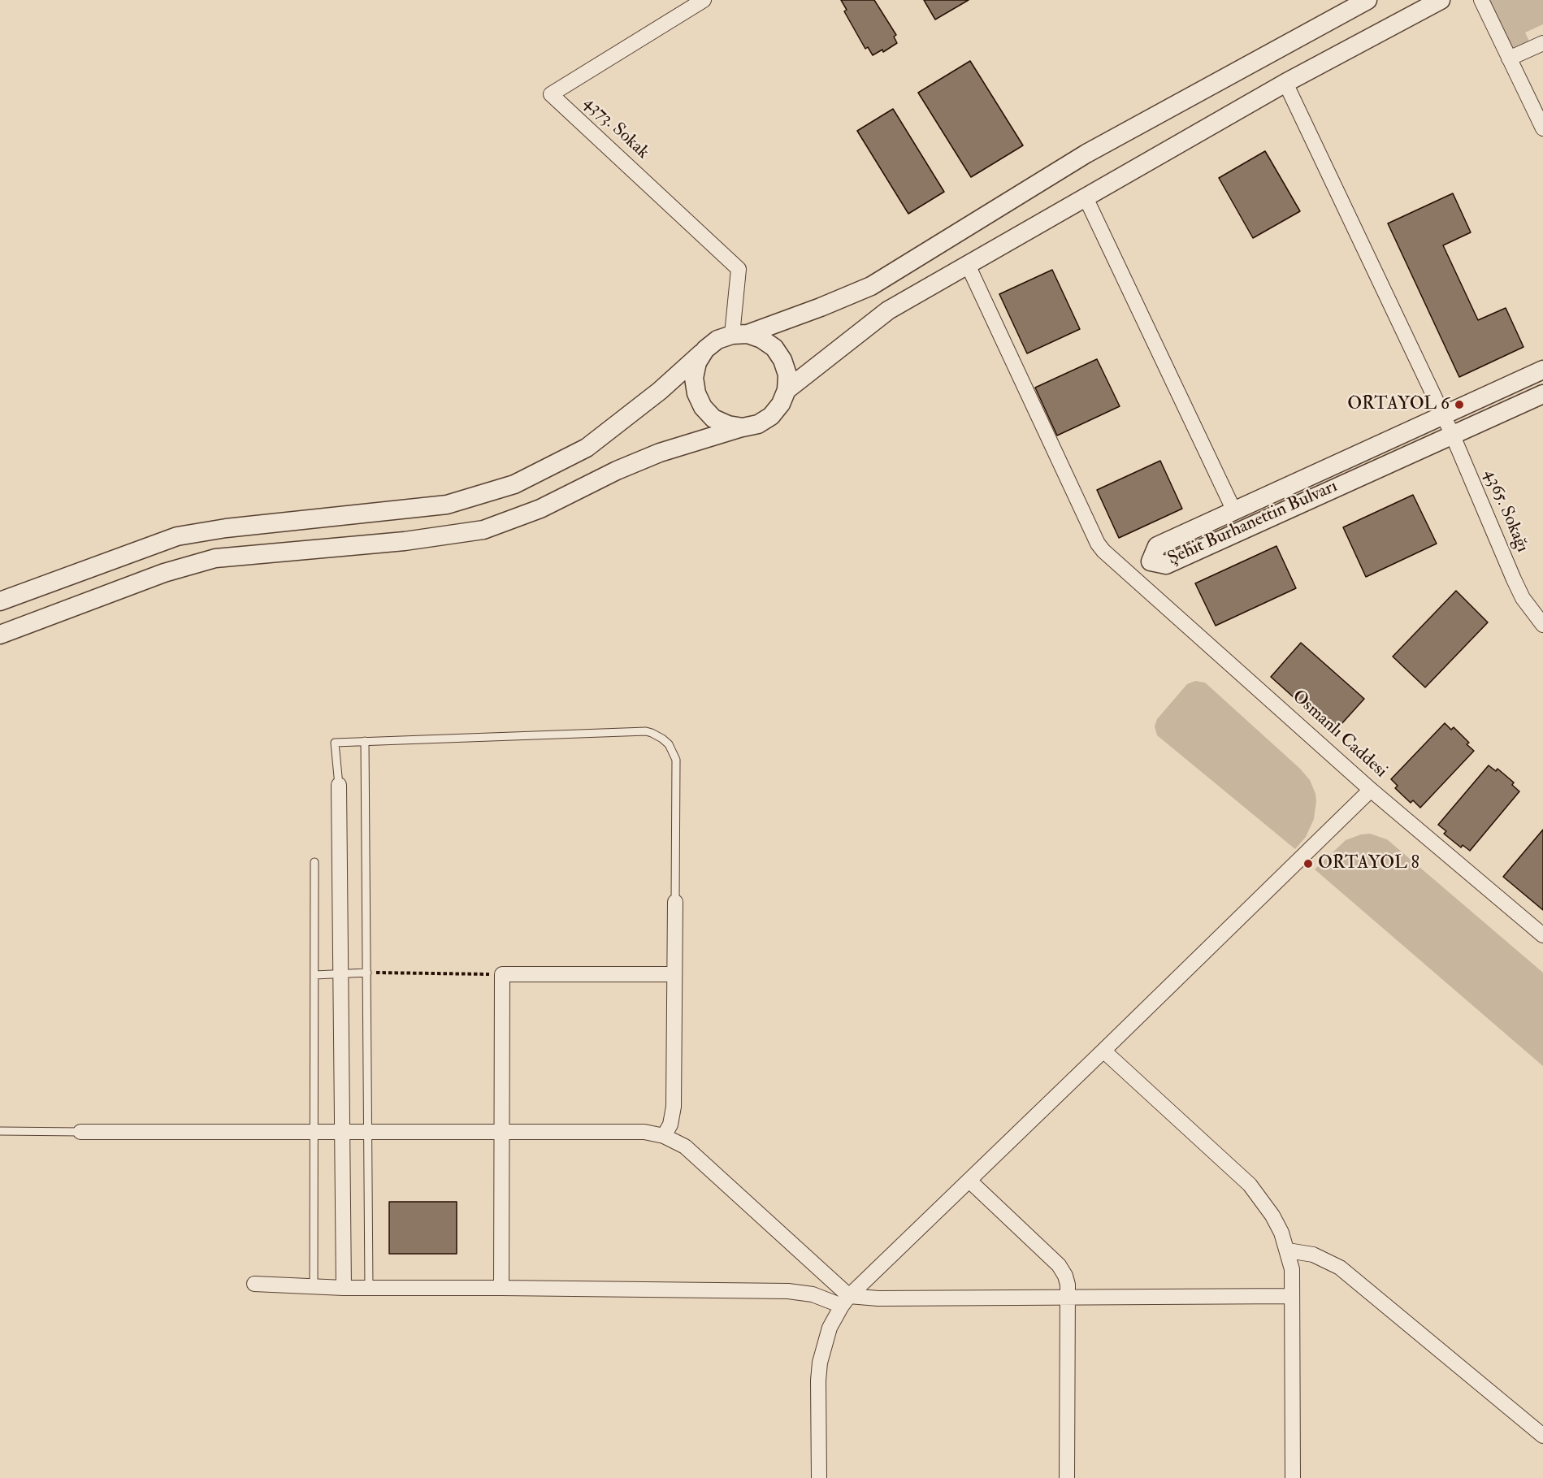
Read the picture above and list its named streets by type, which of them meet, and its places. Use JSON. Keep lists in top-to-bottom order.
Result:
{
  "streets": {
    "street": [
      "4373. Sokak",
      "4365. Sokağı",
      "Şehit Burhanettin Bulvarı",
      "Osmanlı Caddesi"
    ]
  },
  "crossings": [
    ["4365. Sokağı", "Şehit Burhanettin Bulvarı"]
  ],
  "places": ["ORTAYOL 6", "ORTAYOL 8"]
}
